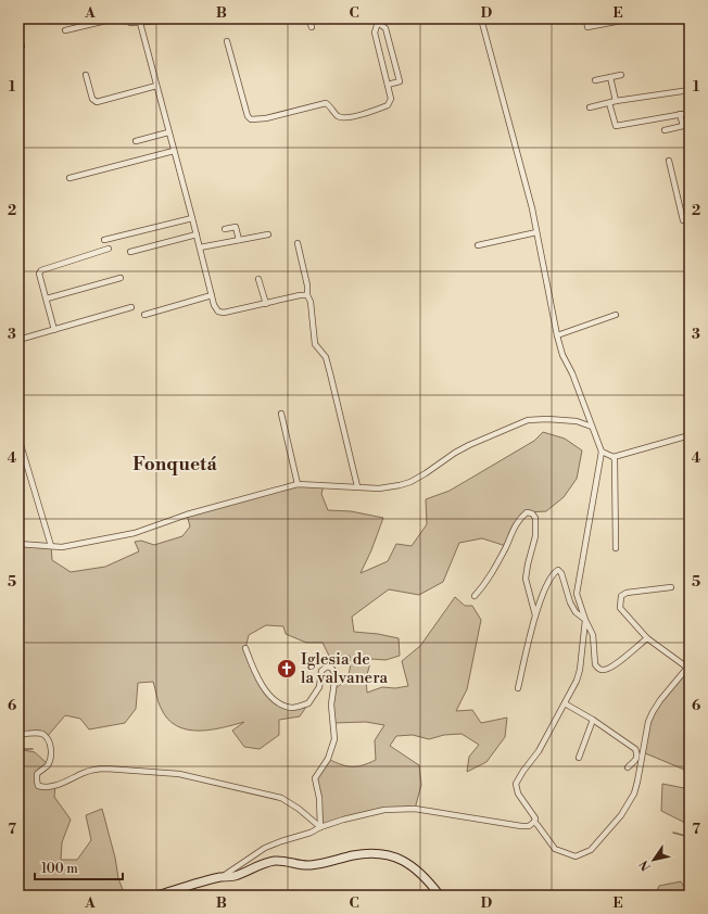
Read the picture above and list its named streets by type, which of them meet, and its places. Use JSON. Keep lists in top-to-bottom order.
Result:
{
  "districts": ["Fonquetá"],
  "places": {
    "church": ["Iglesia de la valvanera"]
  },
  "scale_bar": "100 m",
  "north": "bottom left",
  "grid": {
    "columns": [
      "A",
      "B",
      "C",
      "D",
      "E"
    ],
    "rows": [
      "1",
      "2",
      "3",
      "4",
      "5",
      "6",
      "7"
    ]
  }
}
